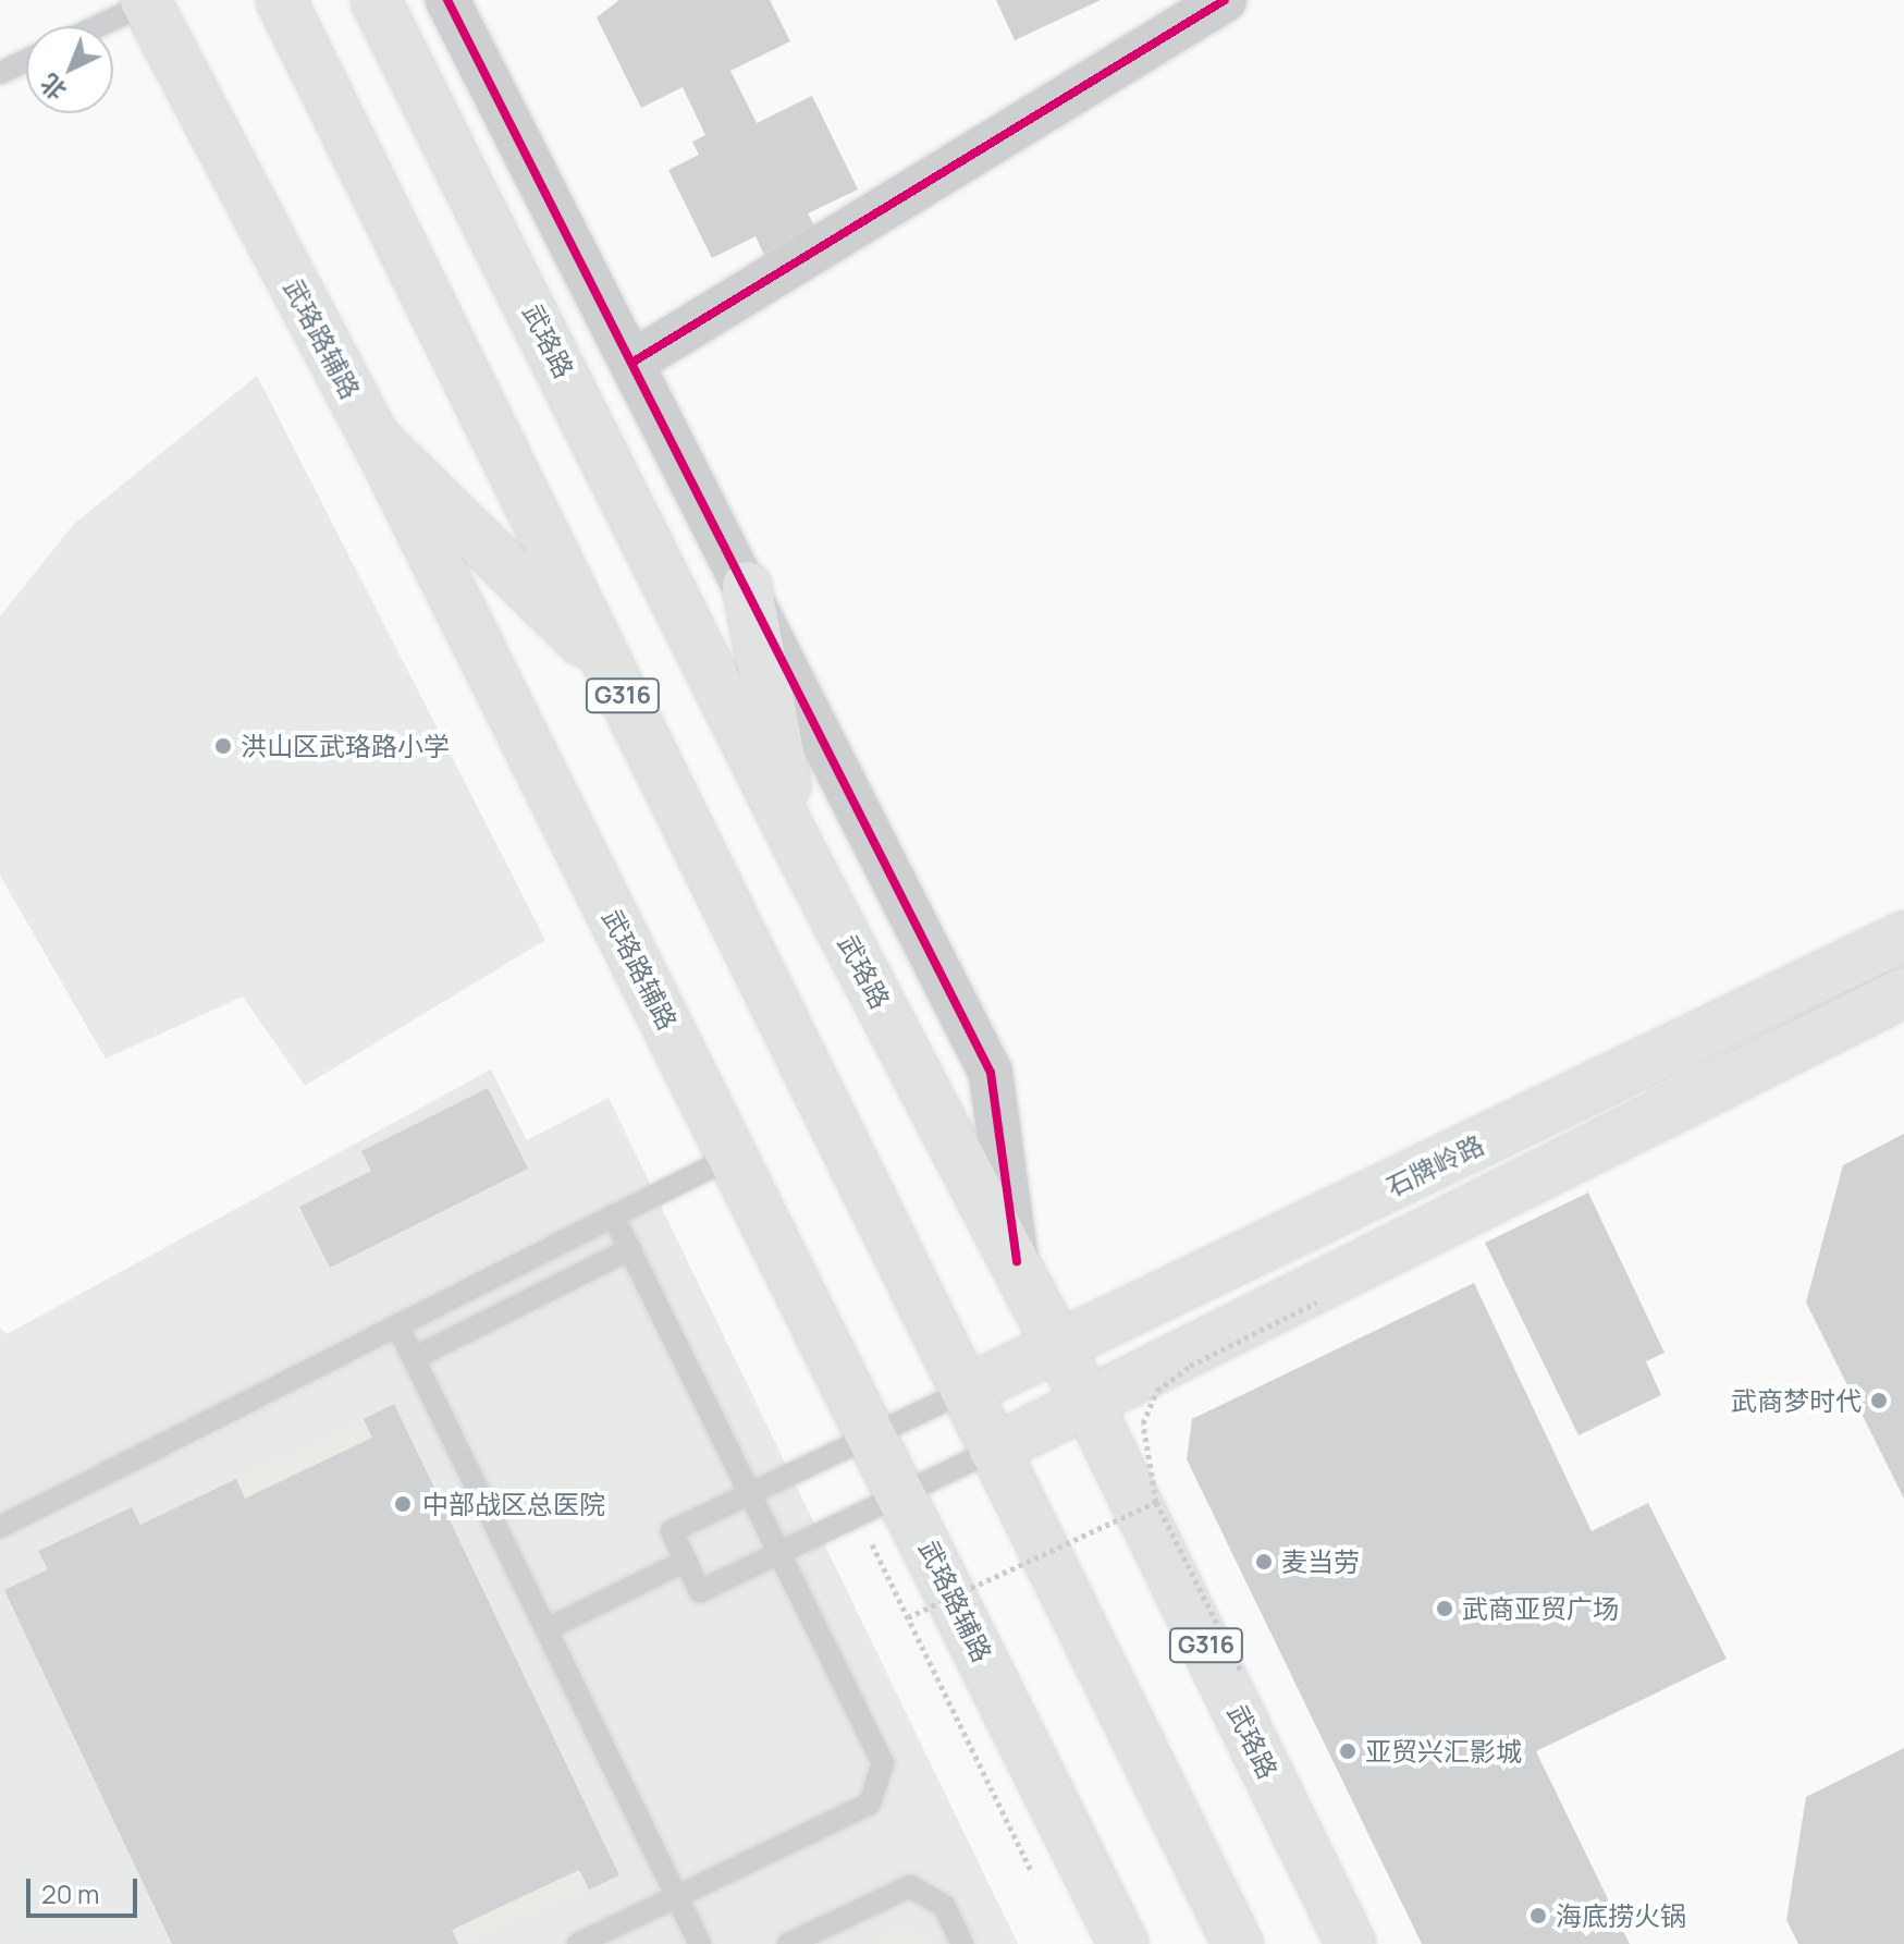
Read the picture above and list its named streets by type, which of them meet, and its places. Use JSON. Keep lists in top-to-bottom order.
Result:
{
  "streets": {
    "main road": [
      "武珞路辅路",
      "武珞路",
      "G316",
      "石牌岭路"
    ]
  },
  "crossings": [
    ["武珞路", "石牌岭路"],
    ["G316", "石牌岭路"]
  ],
  "places": [
    "洪山区武珞路小学",
    "武商梦时代",
    "中部战区总医院",
    "麦当劳",
    "武商亚贸广场",
    "亚贸兴汇影城",
    "海底捞火锅"
  ],
  "scale_bar": "20 m",
  "north": "bottom left"
}
